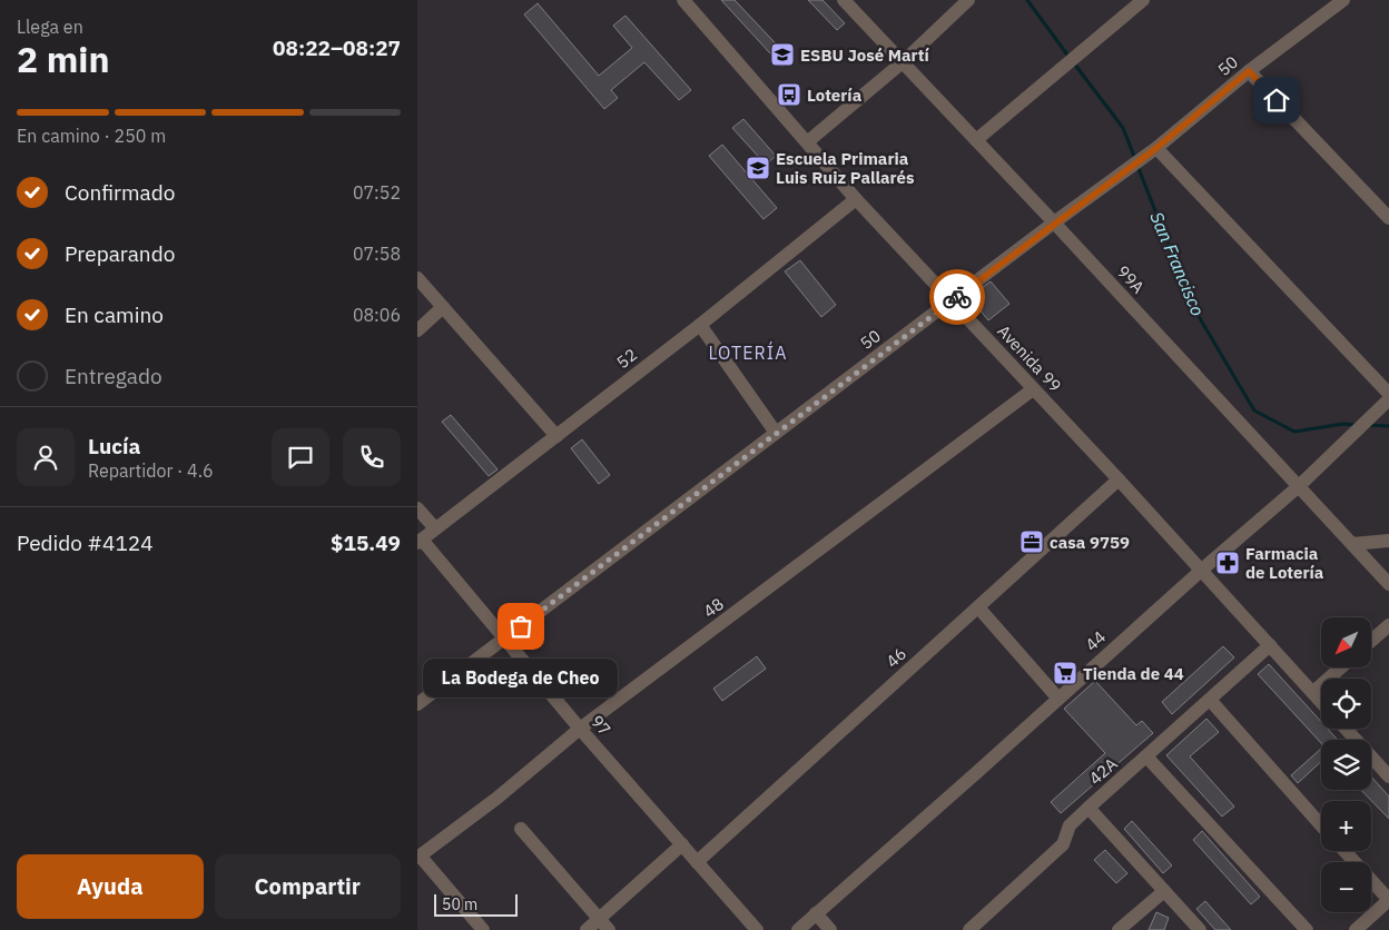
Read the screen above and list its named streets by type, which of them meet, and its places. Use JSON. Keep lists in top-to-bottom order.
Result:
{
  "streets": {
    "street": [
      "50",
      "99A",
      "52",
      "Avenida 99",
      "48",
      "44",
      "46",
      "97",
      "42A"
    ]
  },
  "crossings": [
    ["50", "99A"],
    ["50", "Avenida 99"],
    ["50", "97"],
    ["99A", "44"],
    ["52", "Avenida 99"],
    ["52", "97"],
    ["Avenida 99", "48"],
    ["Avenida 99", "44"],
    ["Avenida 99", "46"],
    ["Avenida 99", "42A"],
    ["48", "97"],
    ["46", "97"]
  ],
  "districts": ["LOTERÍA"],
  "water": ["San Francisco"],
  "places": {
    "school or university": ["ESBU José Martí", "Escuela Primaria Luis Ruiz Pallarés"],
    "bus stop": ["Lotería"],
    "office": ["casa 9759"],
    "pharmacy": ["Farmacia de Lotería"],
    "other": ["La Bodega de Cheo"],
    "supermarket": ["Tienda de 44"]
  },
  "scale_bar": "50 m",
  "north": "bottom left",
  "page": {
    "heading": ["2 min", "Llega en", "08:22–08:27"],
    "panel": [
      "Lucía",
      "Repartidor · 4.6",
      "Pedido #4124",
      "$15.49"
    ],
    "bar": "En camino · 250 m",
    "list": [
      ["Confirmado", "07:52"],
      ["Preparando", "07:58"],
      ["En camino", "08:06"],
      "Entregado"
    ],
    "map_buttons": ["+", "−"],
    "bubble": "La Bodega de Cheo",
    "buttons": ["Ayuda", "Compartir"],
    "scale": "50 m"
  }
}
